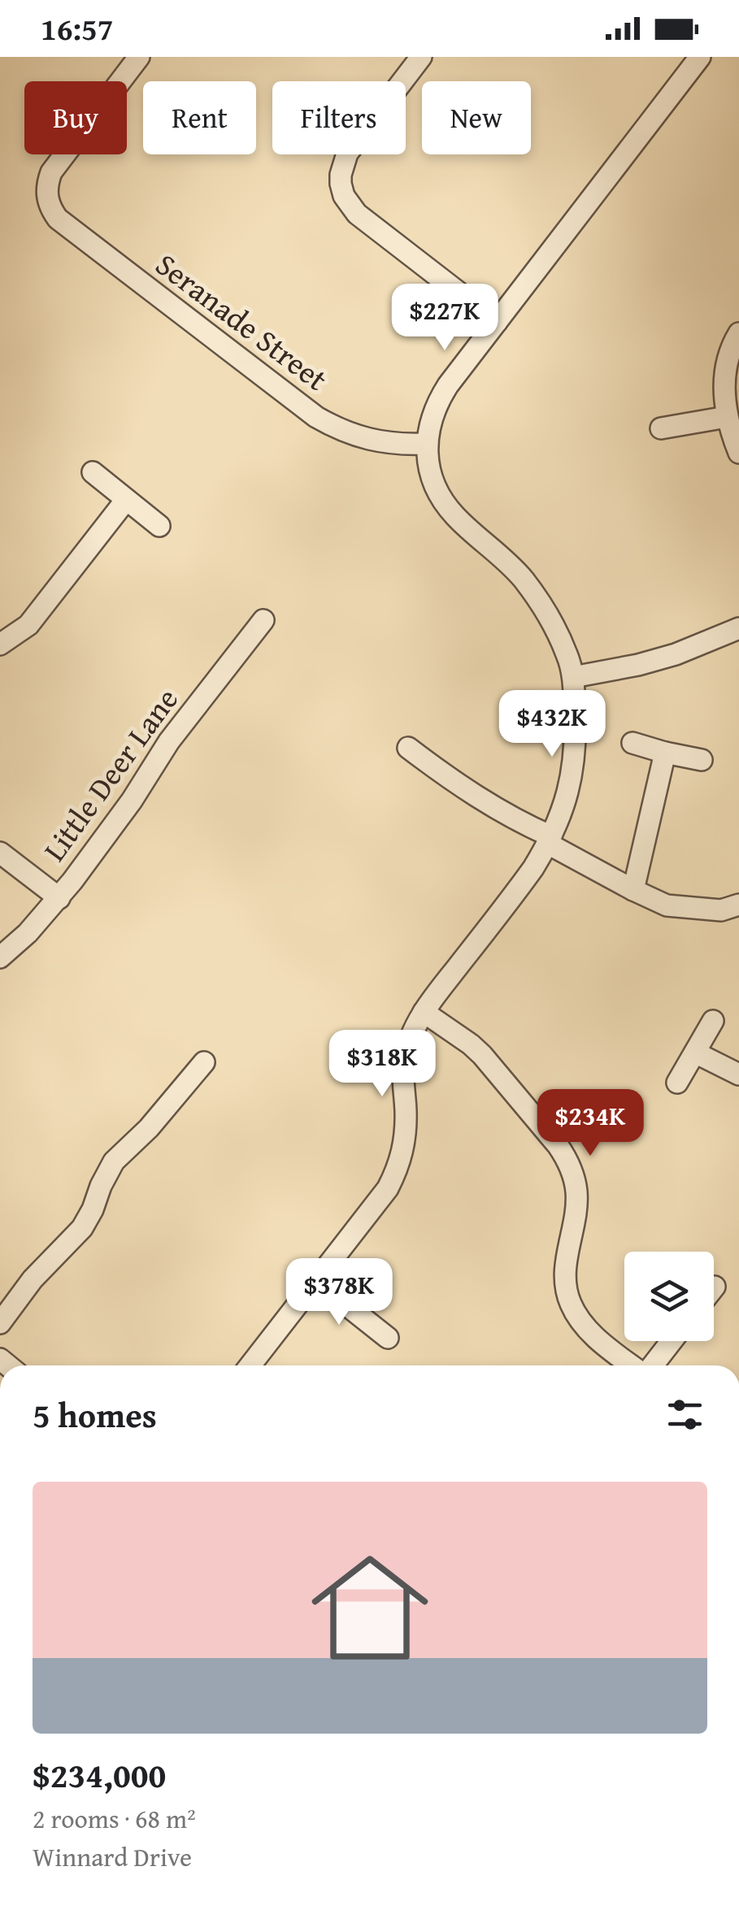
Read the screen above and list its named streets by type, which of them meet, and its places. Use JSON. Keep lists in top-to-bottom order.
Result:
{
  "streets": {
    "street": ["Seranade Street", "Little Deer Lane"]
  },
  "page": {
    "status": "16:57",
    "chip": [
      "Buy",
      "Rent",
      "Filters",
      "New"
    ],
    "price": [
      "$227K",
      "$432K",
      "$318K",
      "$234K",
      "$378K"
    ],
    "heading": "5 homes",
    "list": [
      {
        "name": "$234,000",
        "note": "2 rooms · 68 m² · Winnard Drive"
      }
    ]
  }
}
